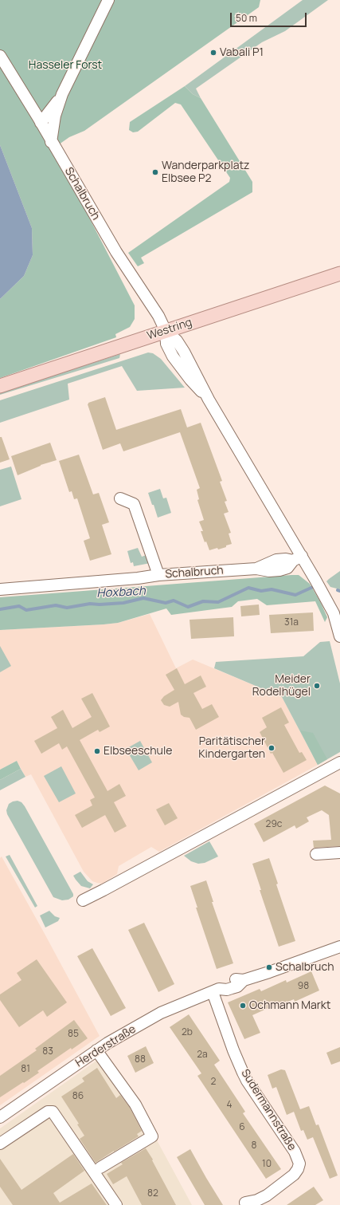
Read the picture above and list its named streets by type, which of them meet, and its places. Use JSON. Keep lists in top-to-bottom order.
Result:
{
  "streets": {
    "main road": ["Westring"],
    "street": ["Schalbruch", "Herderstraße", "Sudermannstraße"]
  },
  "crossings": [
    ["Schalbruch", "Westring"],
    ["Herderstraße", "Sudermannstraße"]
  ],
  "water": ["Hoxbach"],
  "parks": ["Hasseler Forst"],
  "places": [
    "Vabali P1",
    "Wanderparkplatz Elbsee P2",
    "Meider Rodelhügel",
    "Paritätischer Kindergarten",
    "Elbseeschule",
    "Schalbruch",
    "Ochmann Markt"
  ],
  "house_numbers": [
    "31a",
    "29c",
    "98",
    "2b",
    "85",
    "83",
    "2a",
    "88",
    "81",
    "2",
    "86",
    "4",
    "6",
    "8",
    "10",
    "82"
  ],
  "scale_bar": "50 m"
}
